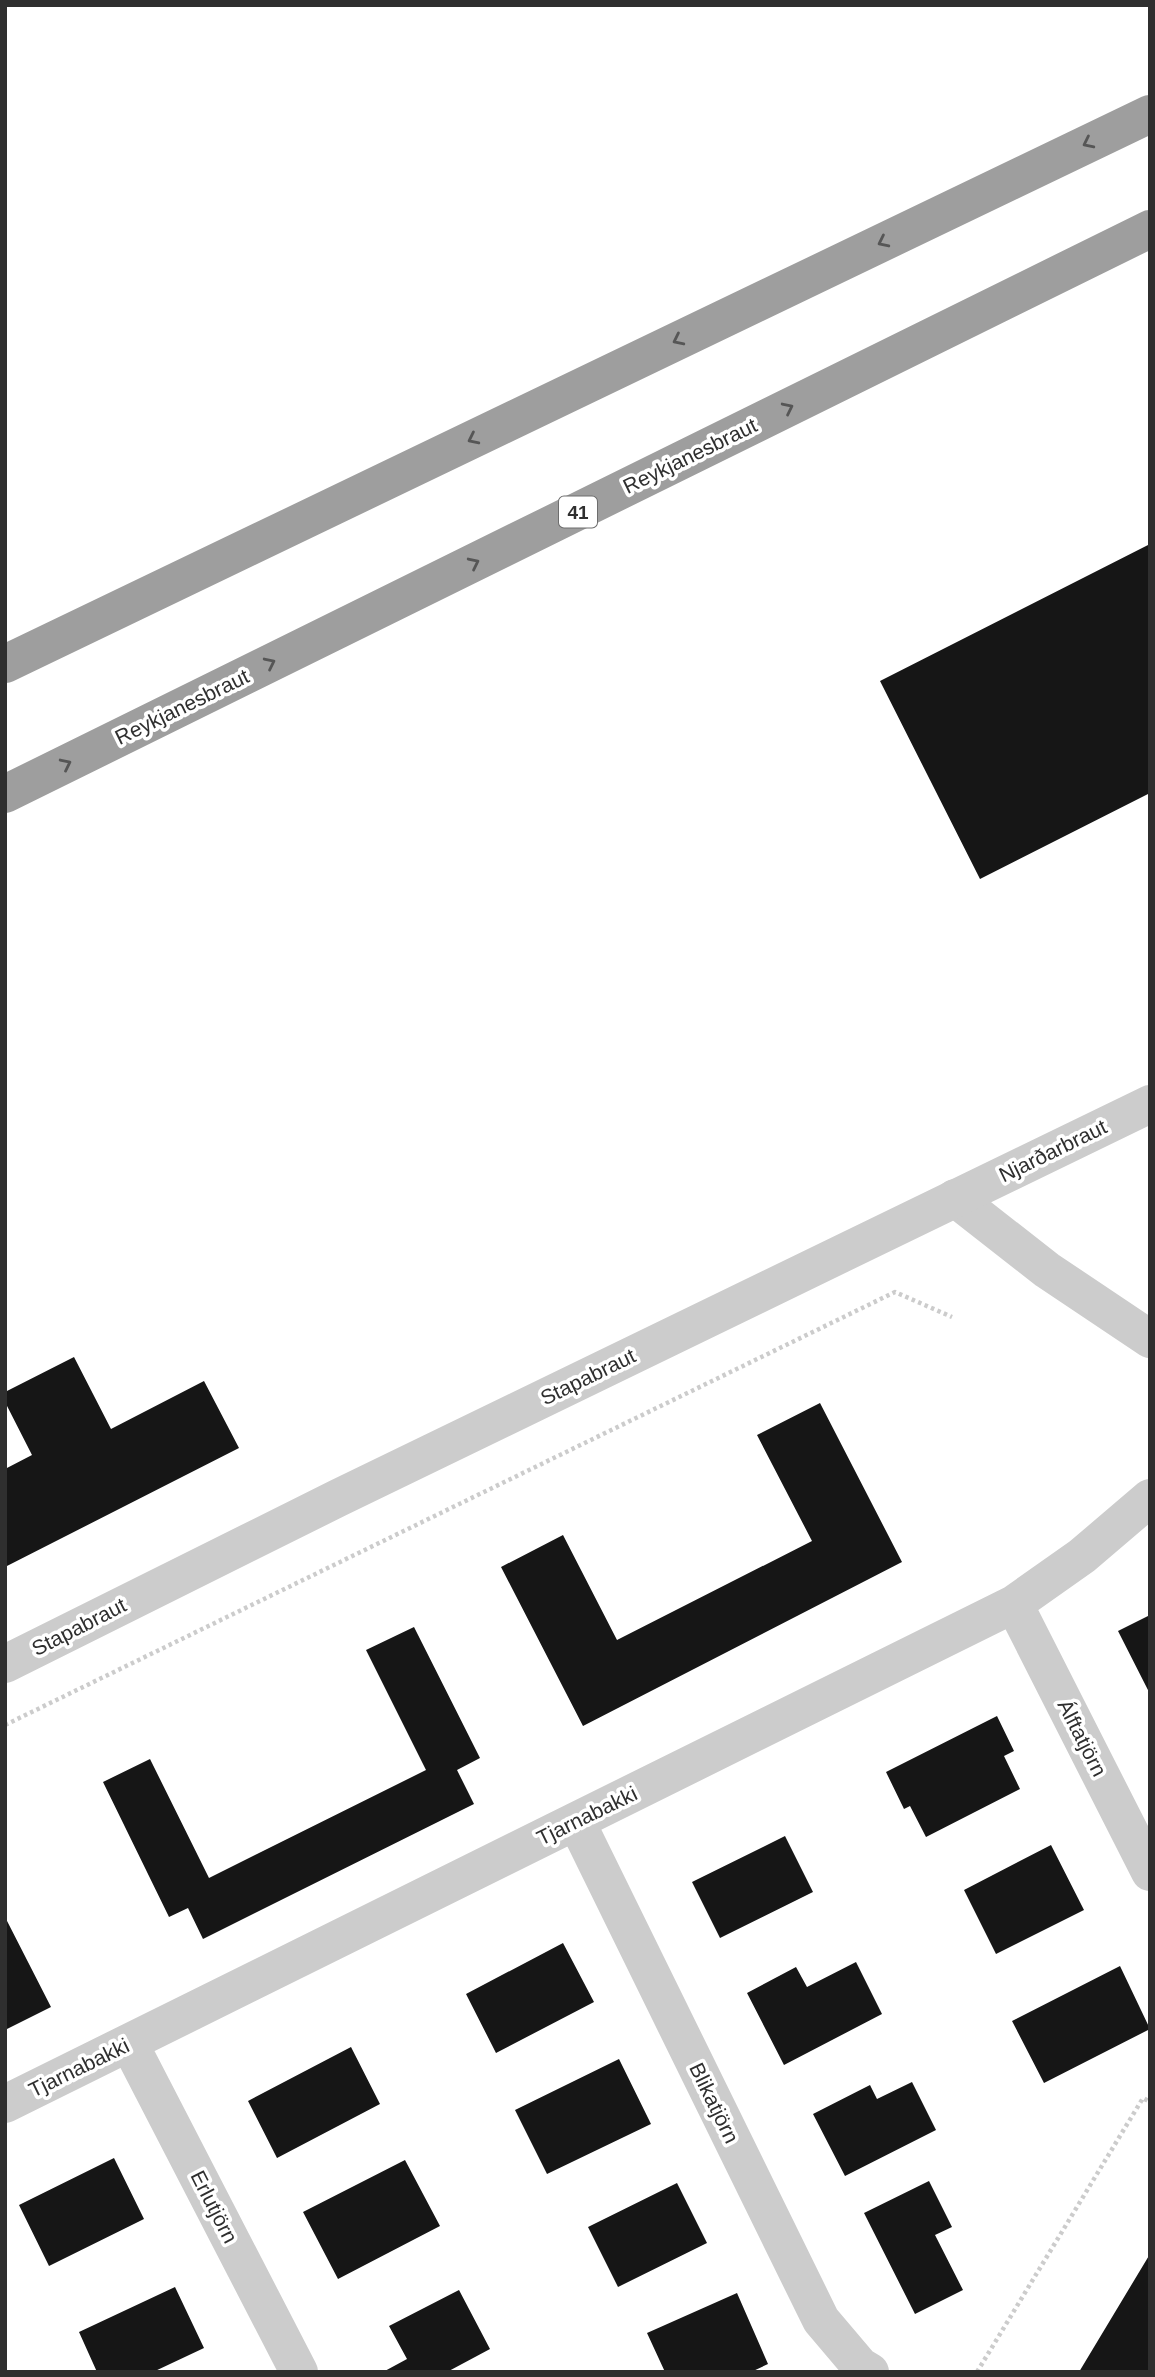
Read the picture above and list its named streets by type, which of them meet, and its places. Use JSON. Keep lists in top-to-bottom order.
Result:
{
  "streets": {
    "highway": ["Reykjanesbraut", "41"],
    "street": [
      "Njarðarbraut",
      "Stapabraut",
      "Álftatjörn",
      "Tjarnabakki",
      "Blikatjörn",
      "Erlutjörn"
    ]
  },
  "crossings": [
    ["Njarðarbraut", "Stapabraut"],
    ["Álftatjörn", "Tjarnabakki"],
    ["Tjarnabakki", "Blikatjörn"],
    ["Tjarnabakki", "Erlutjörn"]
  ]
}
